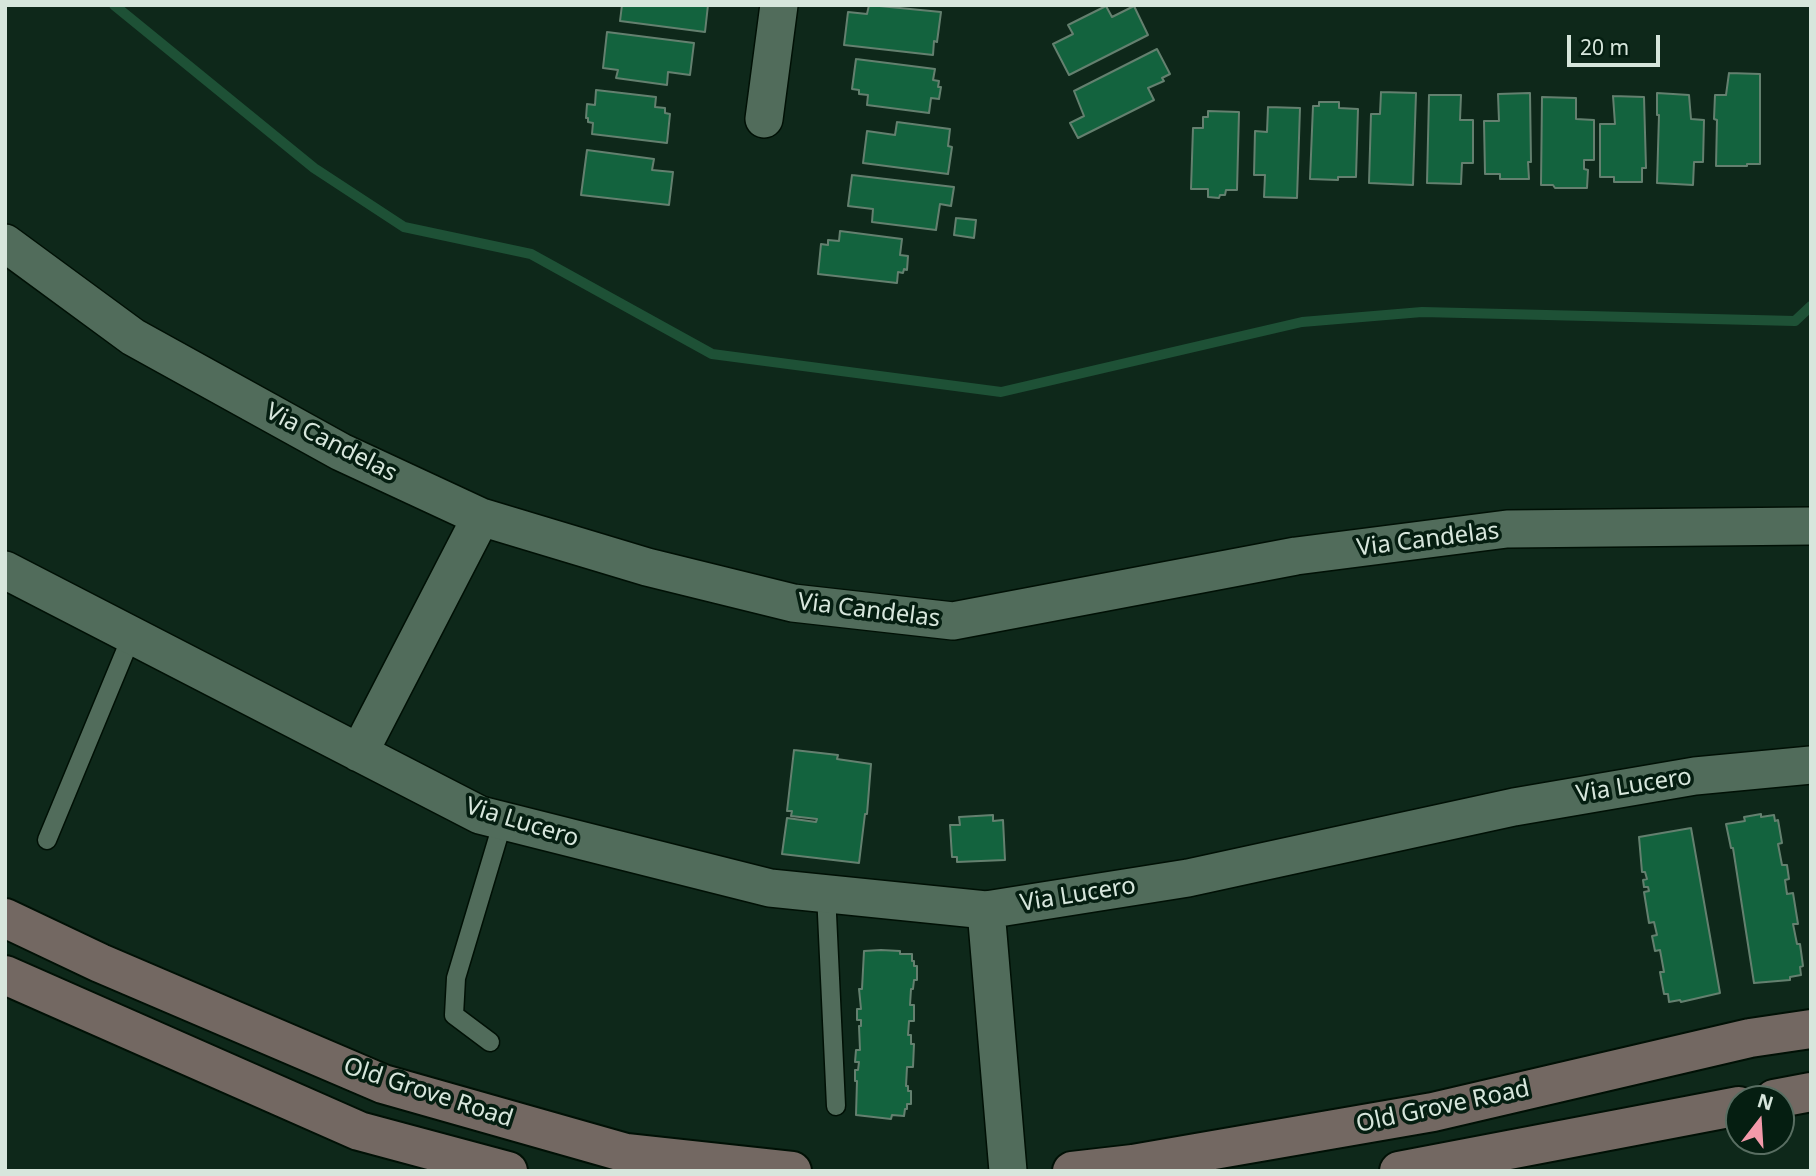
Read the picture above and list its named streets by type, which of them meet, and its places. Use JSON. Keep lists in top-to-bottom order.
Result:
{
  "streets": {
    "main road": ["Old Grove Road"],
    "street": ["Via Candelas", "Via Lucero"]
  },
  "scale_bar": "20 m",
  "north": "top"
}
